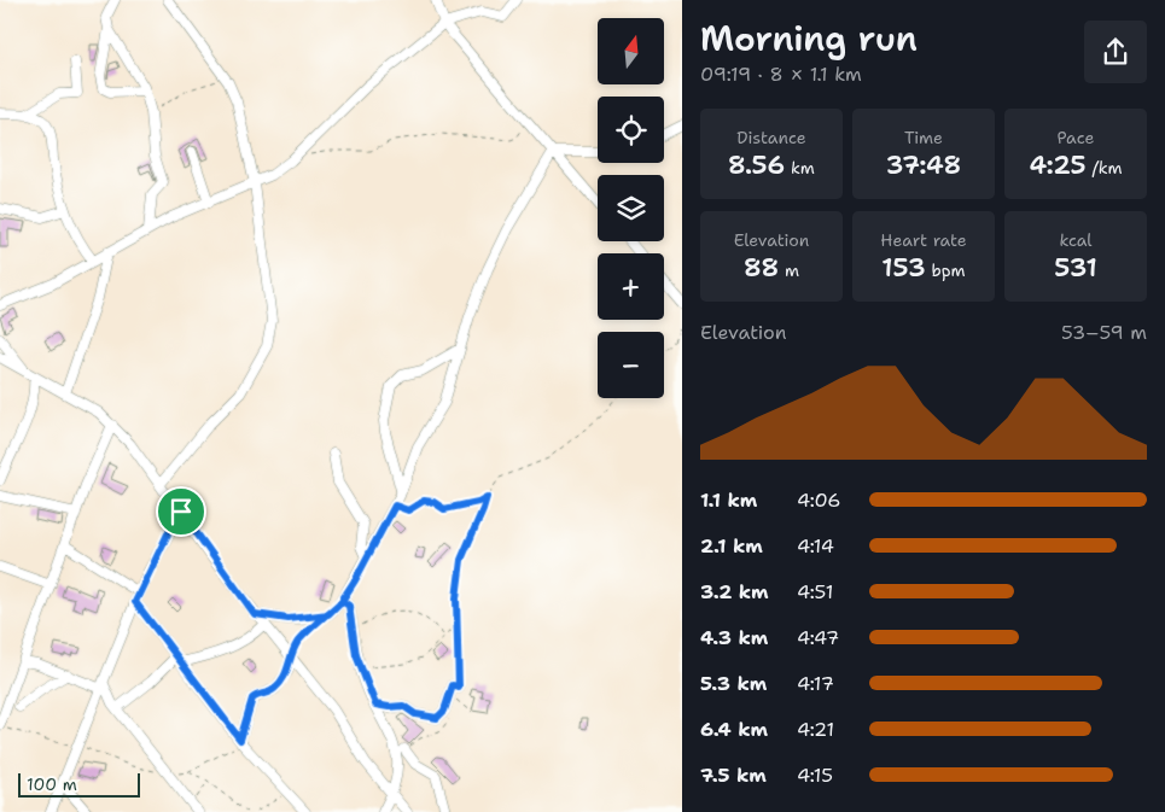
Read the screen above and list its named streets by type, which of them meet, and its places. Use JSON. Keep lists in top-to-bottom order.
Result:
{
  "scale_bar": "100 m",
  "north": "top",
  "page": {
    "heading": ["Morning run", "09:19 · 8 × 1.1 km"],
    "map_buttons": ["+", "−"],
    "stats": [
      ["Distance", "8.56 km"],
      ["Time", "37:48"],
      ["Pace", "4:25 /km"],
      ["Elevation", "88 m"],
      ["Heart rate", "153 bpm"],
      ["kcal", "531"]
    ],
    "chart": ["Elevation", "53–59 m"],
    "list": [
      {
        "name": "1.1 km",
        "note": "4:06"
      },
      {
        "name": "2.1 km",
        "note": "4:14"
      },
      {
        "name": "3.2 km",
        "note": "4:51"
      },
      {
        "name": "4.3 km",
        "note": "4:47"
      },
      {
        "name": "5.3 km",
        "note": "4:17"
      },
      {
        "name": "6.4 km",
        "note": "4:21"
      },
      {
        "name": "7.5 km",
        "note": "4:15"
      }
    ],
    "scale": "100 m"
  }
}
